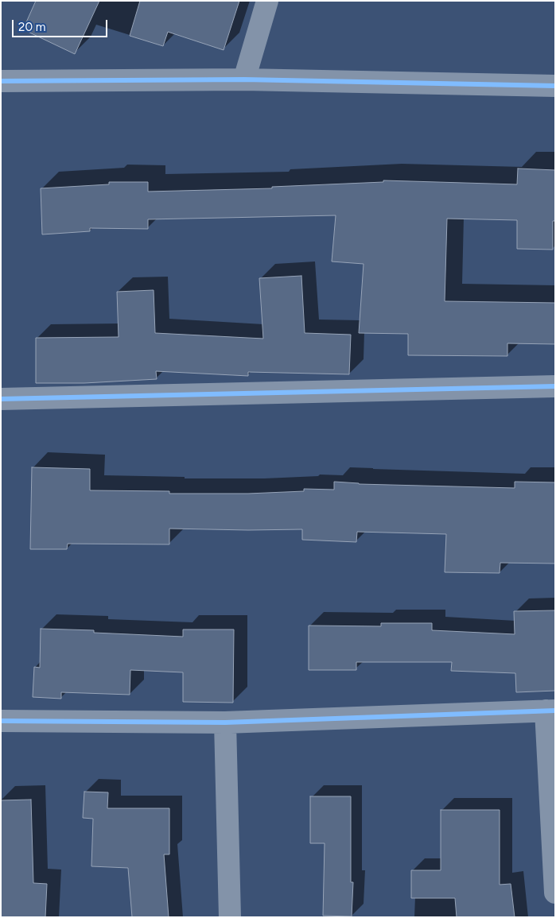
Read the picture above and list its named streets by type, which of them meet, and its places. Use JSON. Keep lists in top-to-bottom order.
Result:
{
  "scale_bar": "20 m"
}
